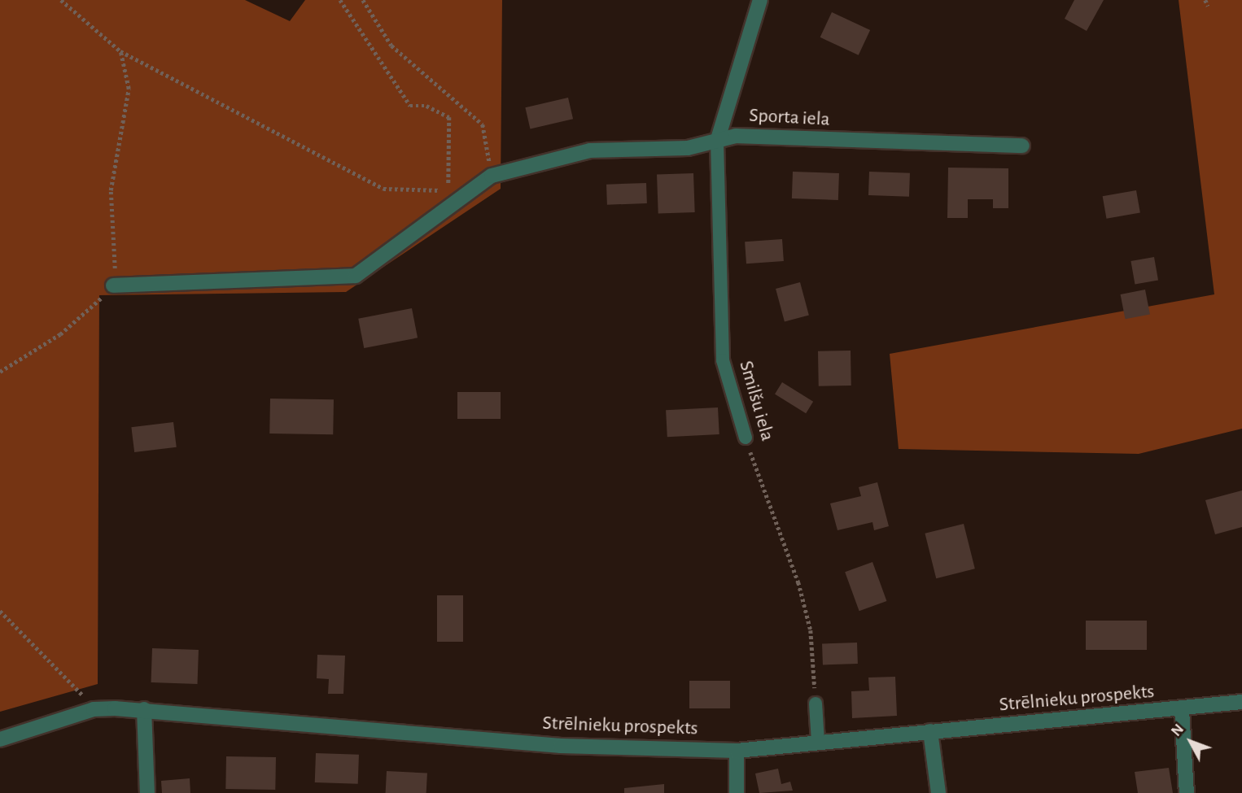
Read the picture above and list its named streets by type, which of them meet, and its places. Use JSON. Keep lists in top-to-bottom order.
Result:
{
  "streets": {
    "street": ["Sporta iela", "Smilšu iela", "Strēlnieku prospekts"]
  },
  "crossings": [
    ["Sporta iela", "Smilšu iela"]
  ],
  "north": "top left"
}
